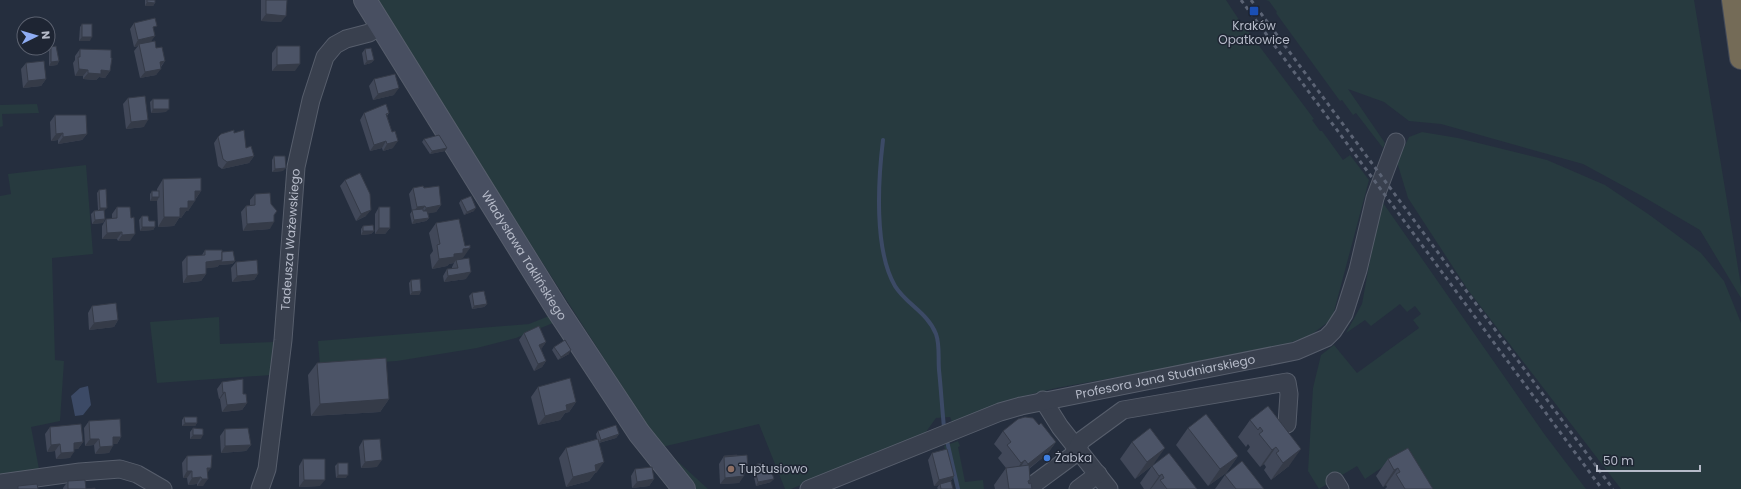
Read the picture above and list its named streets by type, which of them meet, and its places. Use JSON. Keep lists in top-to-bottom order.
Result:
{
  "streets": {
    "street": ["Tadeusza Ważewskiego", "Władysława Taklińskiego", "Profesora Jana Studniarskiego"]
  },
  "crossings": [
    ["Tadeusza Ważewskiego", "Władysława Taklińskiego"]
  ],
  "places": {
    "transit": ["Kraków Opatkowice"],
    "other": ["Żabka", "Tuptusiowo"]
  },
  "scale_bar": "50 m",
  "north": "right"
}
